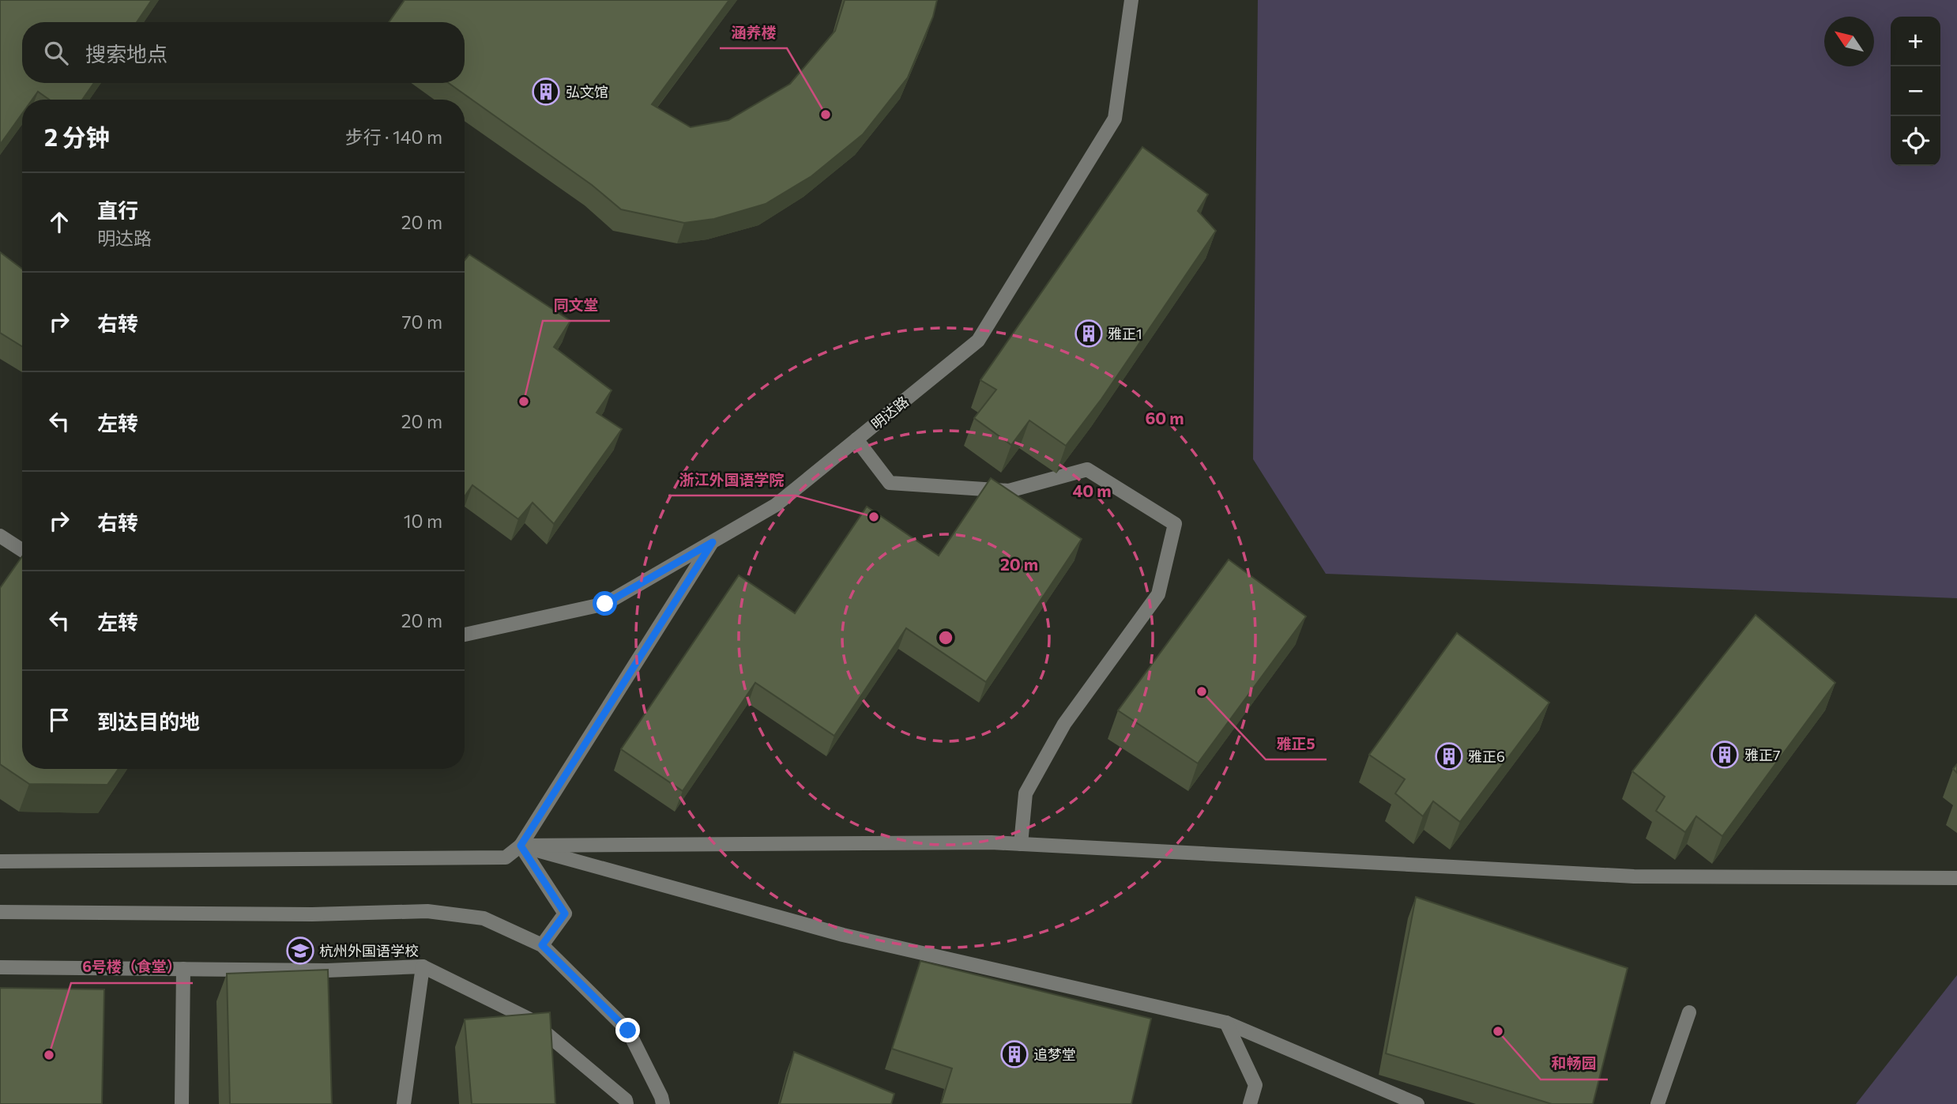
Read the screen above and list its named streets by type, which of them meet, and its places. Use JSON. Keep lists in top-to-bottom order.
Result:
{
  "streets": {
    "street": ["明达路"]
  },
  "places": {
    "building": [
      "弘文馆",
      "雅正1",
      "雅正7",
      "雅正6",
      "追梦堂"
    ],
    "other": [
      "涵养楼",
      "同文堂",
      "浙江外国语学院",
      "雅正5",
      "和畅园",
      "6号楼（食堂）"
    ],
    "school or university": ["杭州外国语学校"]
  },
  "north": "top left",
  "page": {
    "map_buttons": ["+", "−"],
    "search": "搜索地点",
    "heading": ["2 分钟", "步行 · 140 m"],
    "list": [
      ["直行", "明达路", "20 m"],
      ["右转", "70 m"],
      ["左转", "20 m"],
      ["右转", "10 m"],
      ["左转", "20 m"],
      "到达目的地"
    ]
  },
  "rings": ["60 m", "40 m", "20 m"]
}
